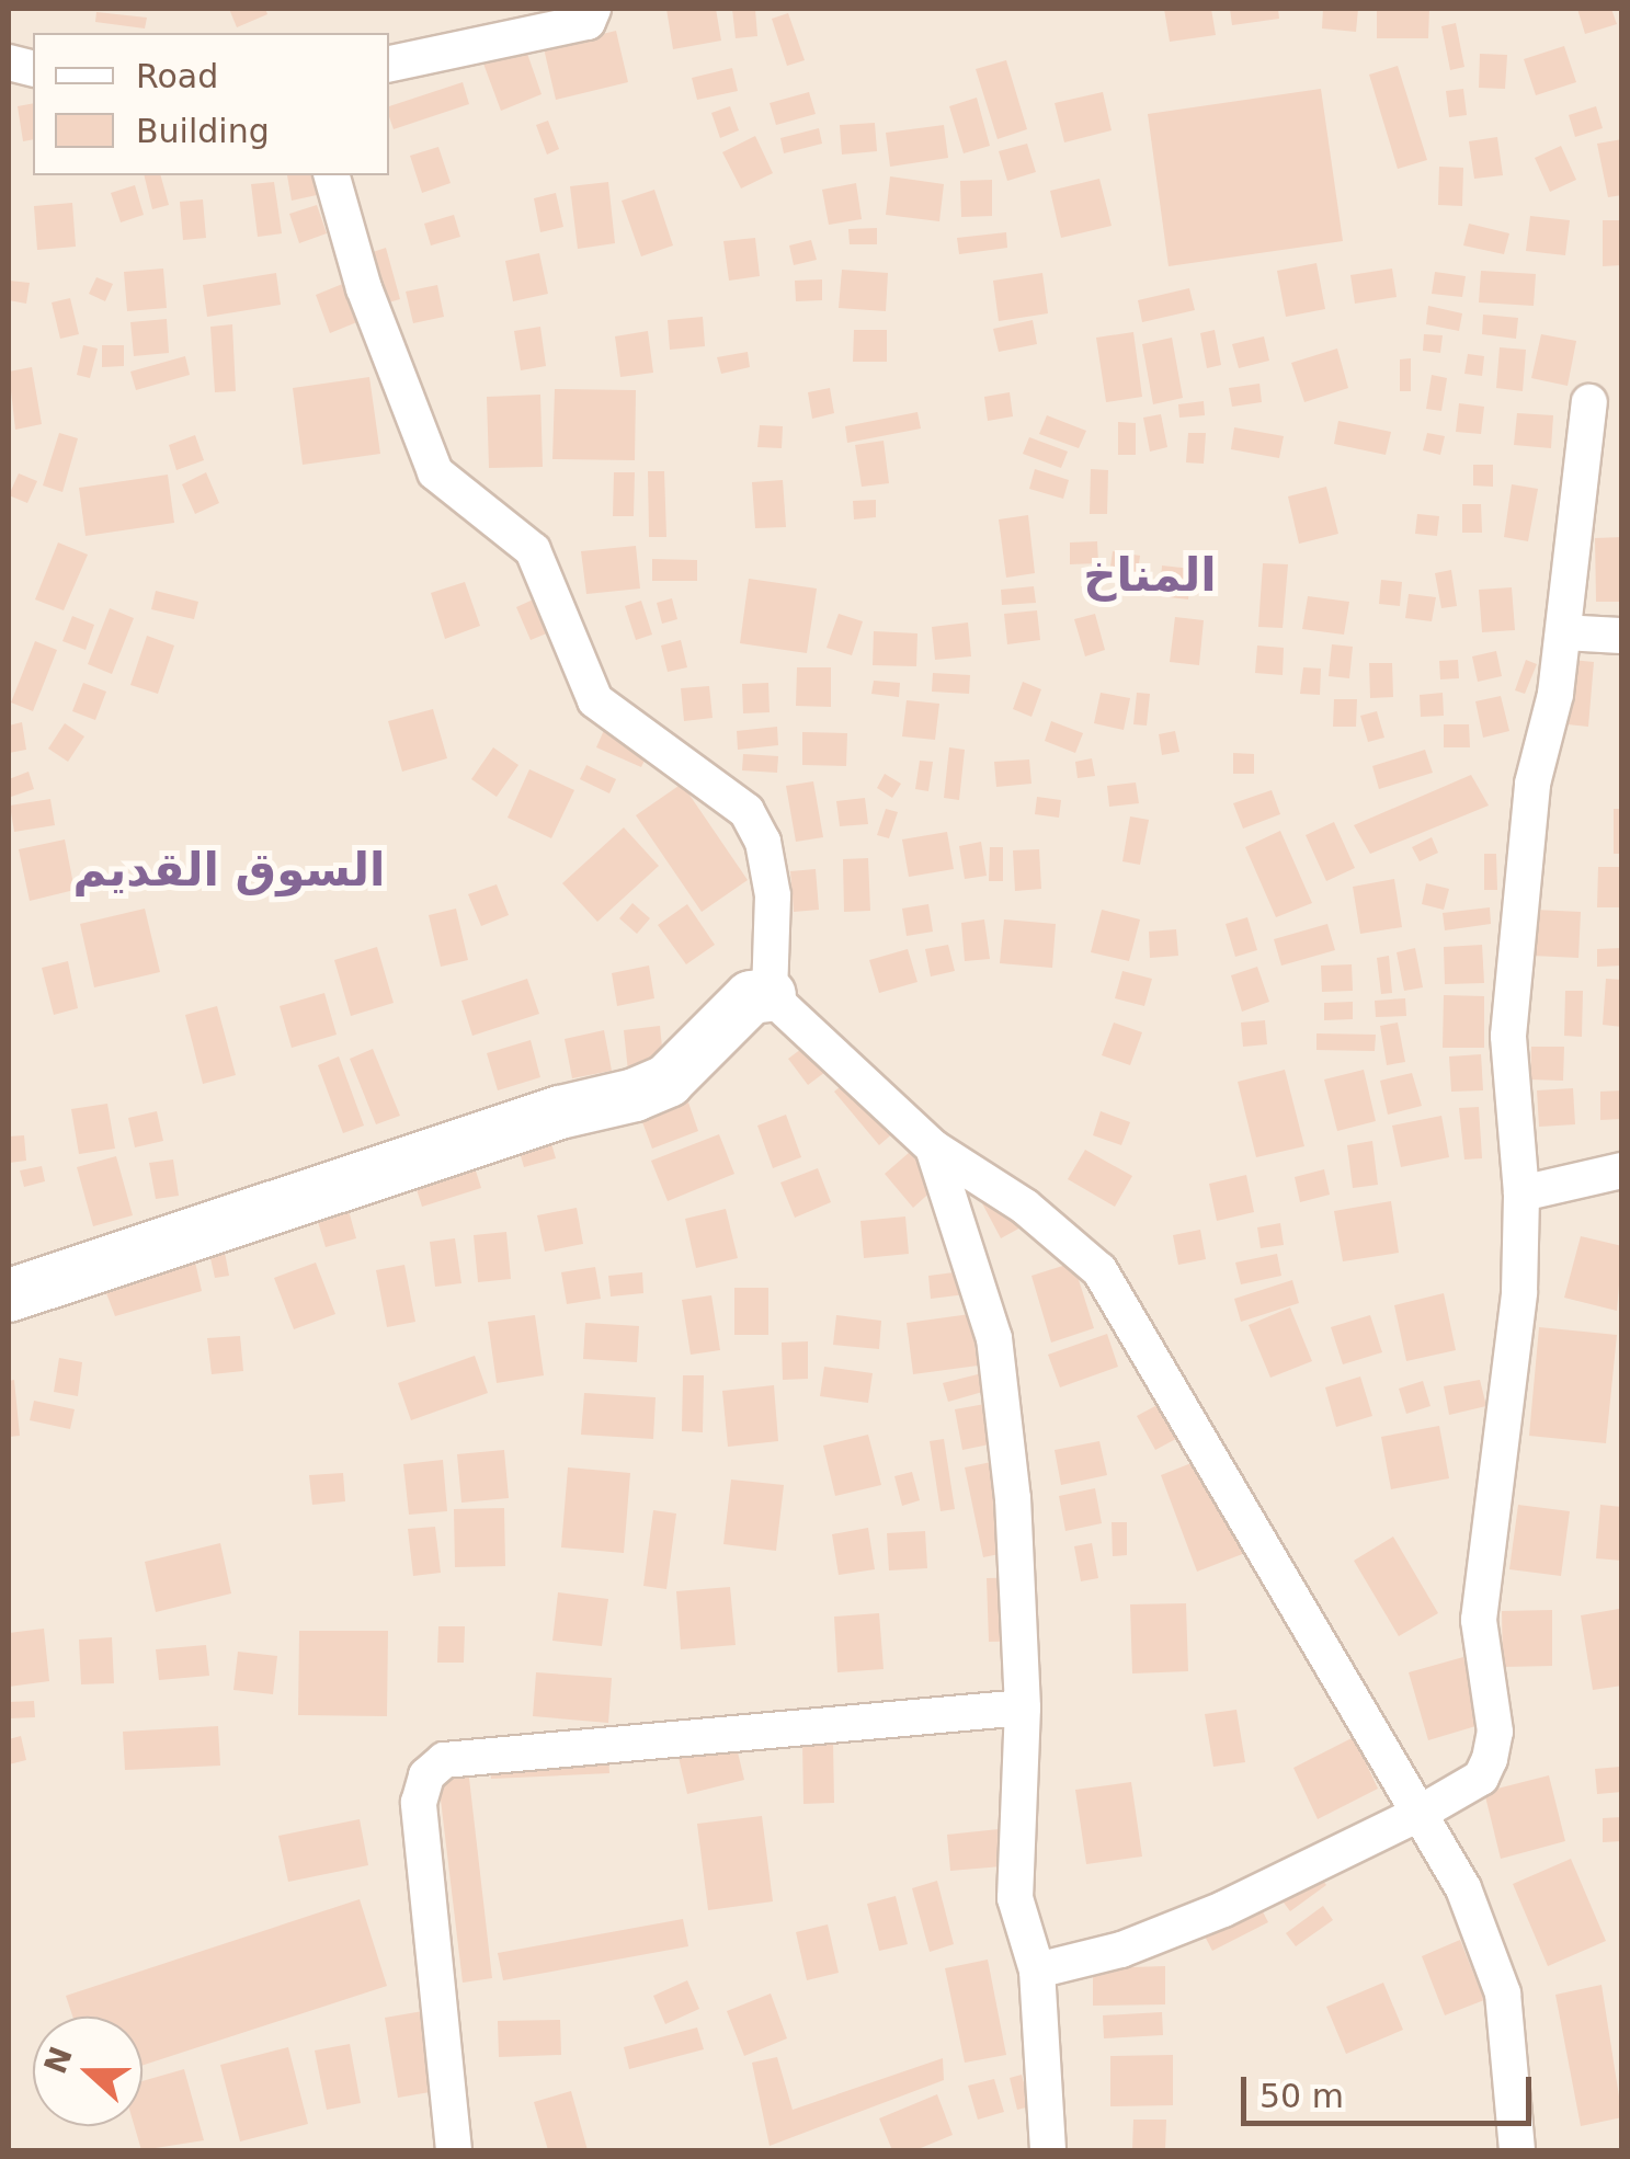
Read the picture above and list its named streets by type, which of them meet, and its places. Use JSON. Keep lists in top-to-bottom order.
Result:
{
  "districts": ["المناخ", "السوق القديم"],
  "legend": ["Road", "Building"],
  "scale_bar": "50 m",
  "north": "left"
}
